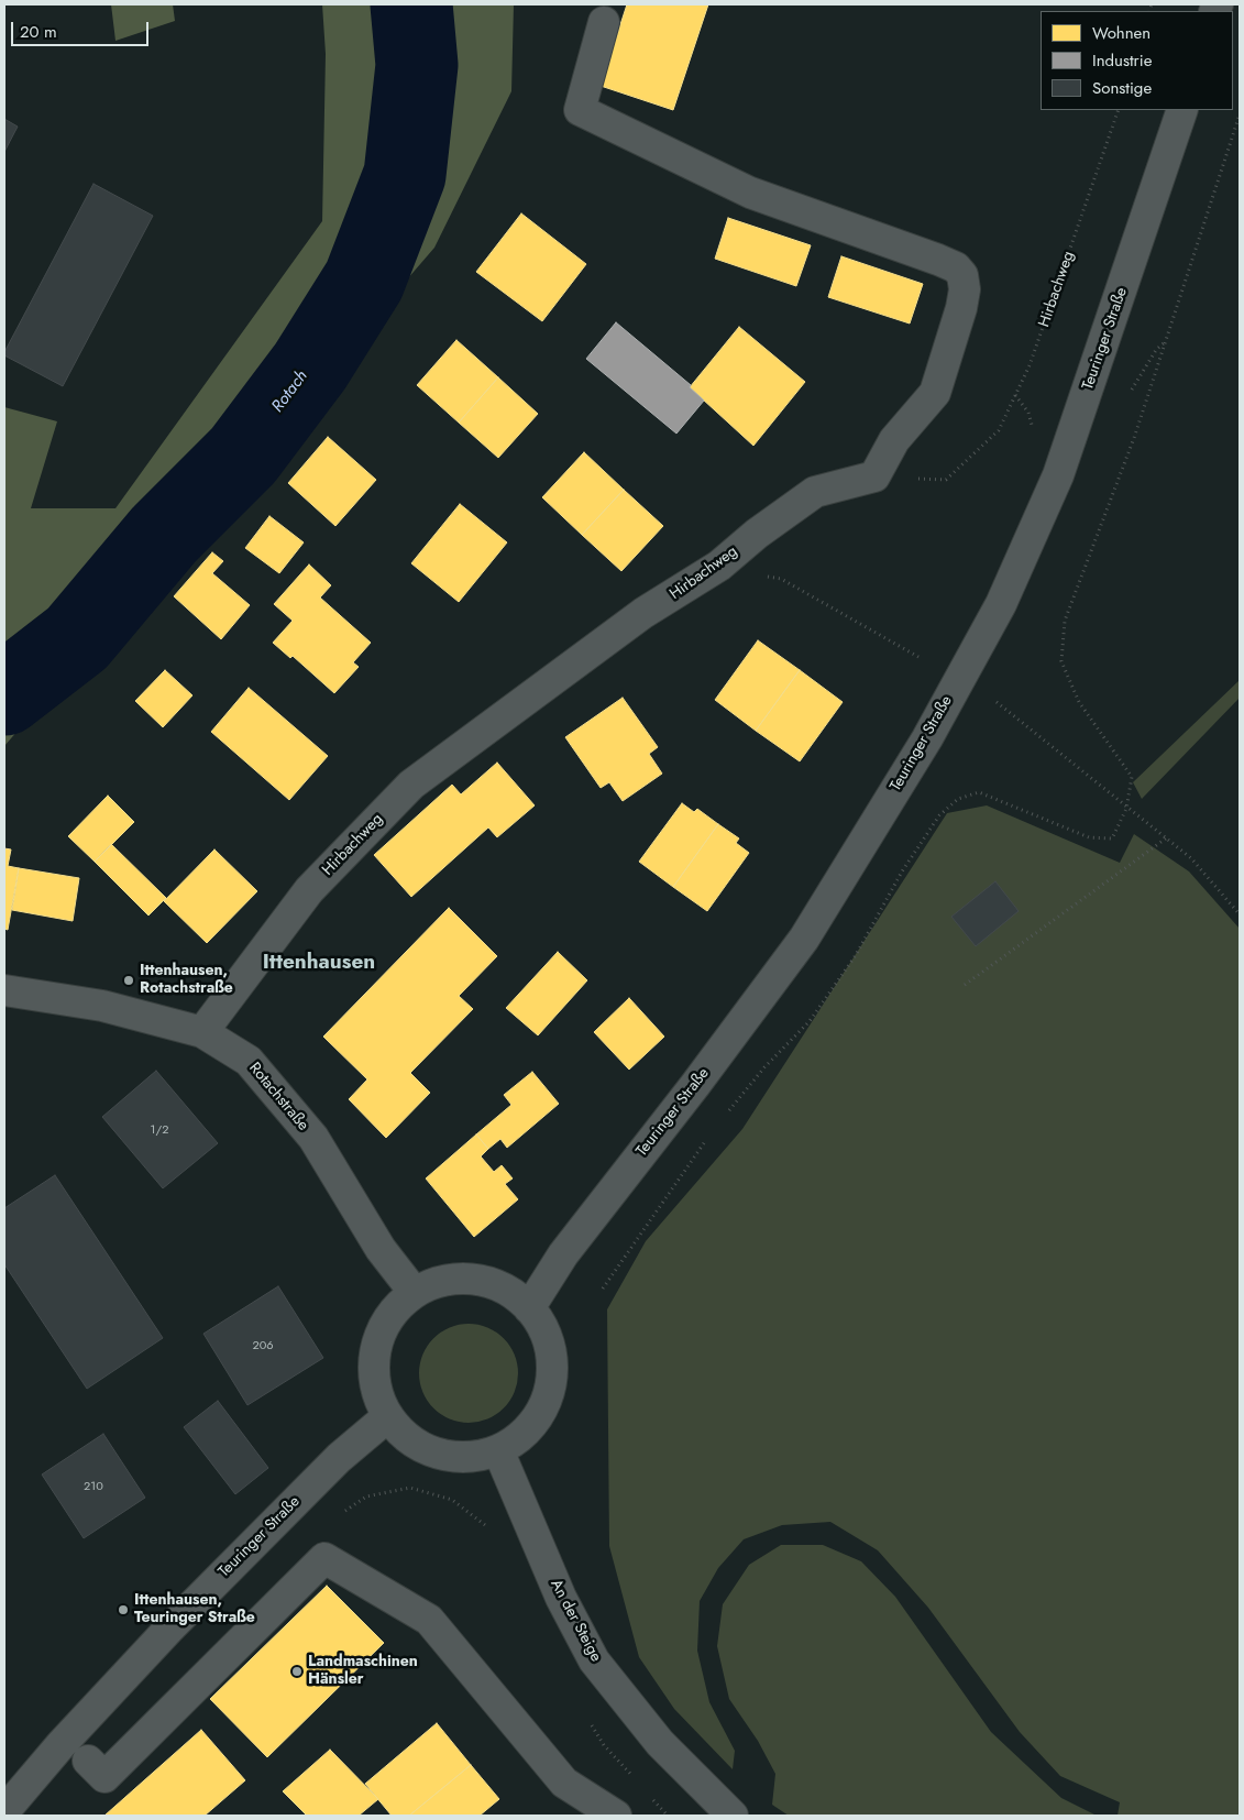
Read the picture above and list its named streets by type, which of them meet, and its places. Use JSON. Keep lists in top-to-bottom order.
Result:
{
  "streets": {
    "street": [
      "Hirbachweg",
      "Teuringer Straße",
      "Rotachstraße",
      "An der Steige"
    ]
  },
  "crossings": [
    ["Hirbachweg", "Rotachstraße"],
    ["Teuringer Straße", "Rotachstraße"],
    ["Teuringer Straße", "An der Steige"],
    ["Rotachstraße", "An der Steige"]
  ],
  "districts": ["Ittenhausen"],
  "water": ["Rotach"],
  "places": ["Ittenhausen, Rotachstraße", "Ittenhausen, Teuringer Straße", "Landmaschinen Hänsler"],
  "house_numbers": ["1/2", "206", "210"],
  "legend": ["Wohnen", "Industrie", "Sonstige"],
  "scale_bar": "20 m"
}
